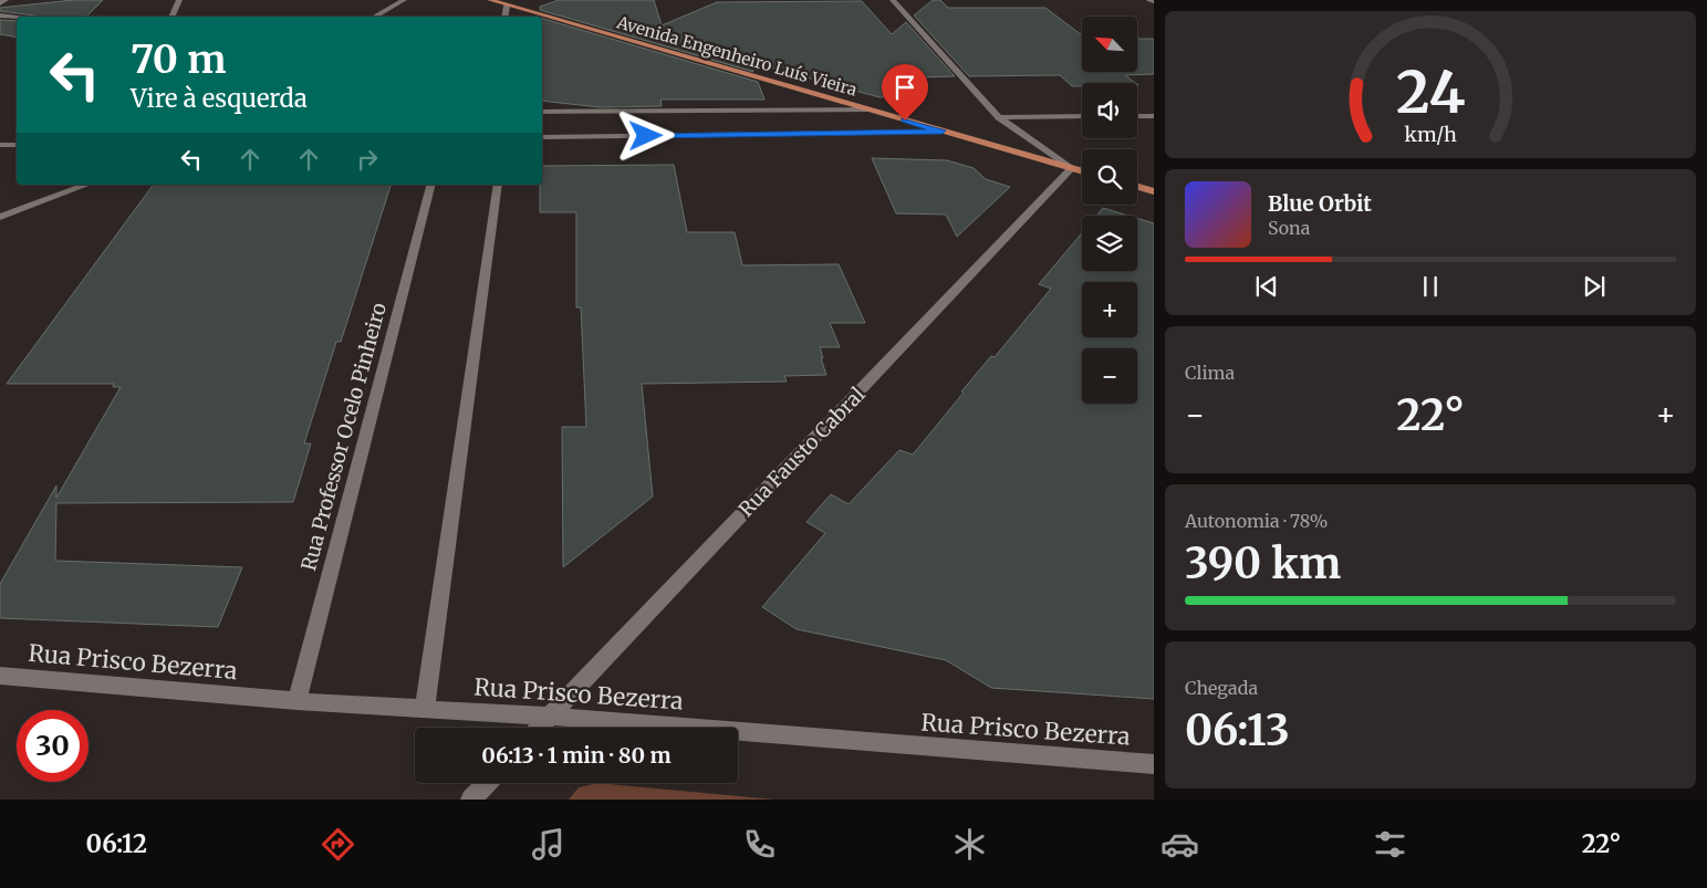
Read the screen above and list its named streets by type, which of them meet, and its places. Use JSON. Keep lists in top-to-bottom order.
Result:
{
  "streets": {
    "main road": ["Avenida Engenheiro Luís Vieira"],
    "street": ["Rua Professor Ocelo Pinheiro", "Rua Fausto Cabral", "Rua Prisco Bezerra"]
  },
  "crossings": [
    ["Avenida Engenheiro Luís Vieira", "Rua Fausto Cabral"],
    ["Rua Professor Ocelo Pinheiro", "Rua Prisco Bezerra"],
    ["Rua Fausto Cabral", "Rua Prisco Bezerra"]
  ],
  "north": "top left",
  "page": {
    "map_buttons": ["+", "−"],
    "turn": ["70 m", "Vire à esquerda"],
    "song": ["Blue Orbit", "Sona"],
    "tile": [
      "Clima",
      ["Autonomia · 78%", "390 km"],
      ["Chegada", "06:13"]
    ],
    "heat": ["−", "22°", "+"],
    "limit": "30",
    "trip": "06:13 · 1 min · 80 m",
    "tabs": ["06:12", "22°"],
    "gauge": ["24", "km/h"]
  }
}
